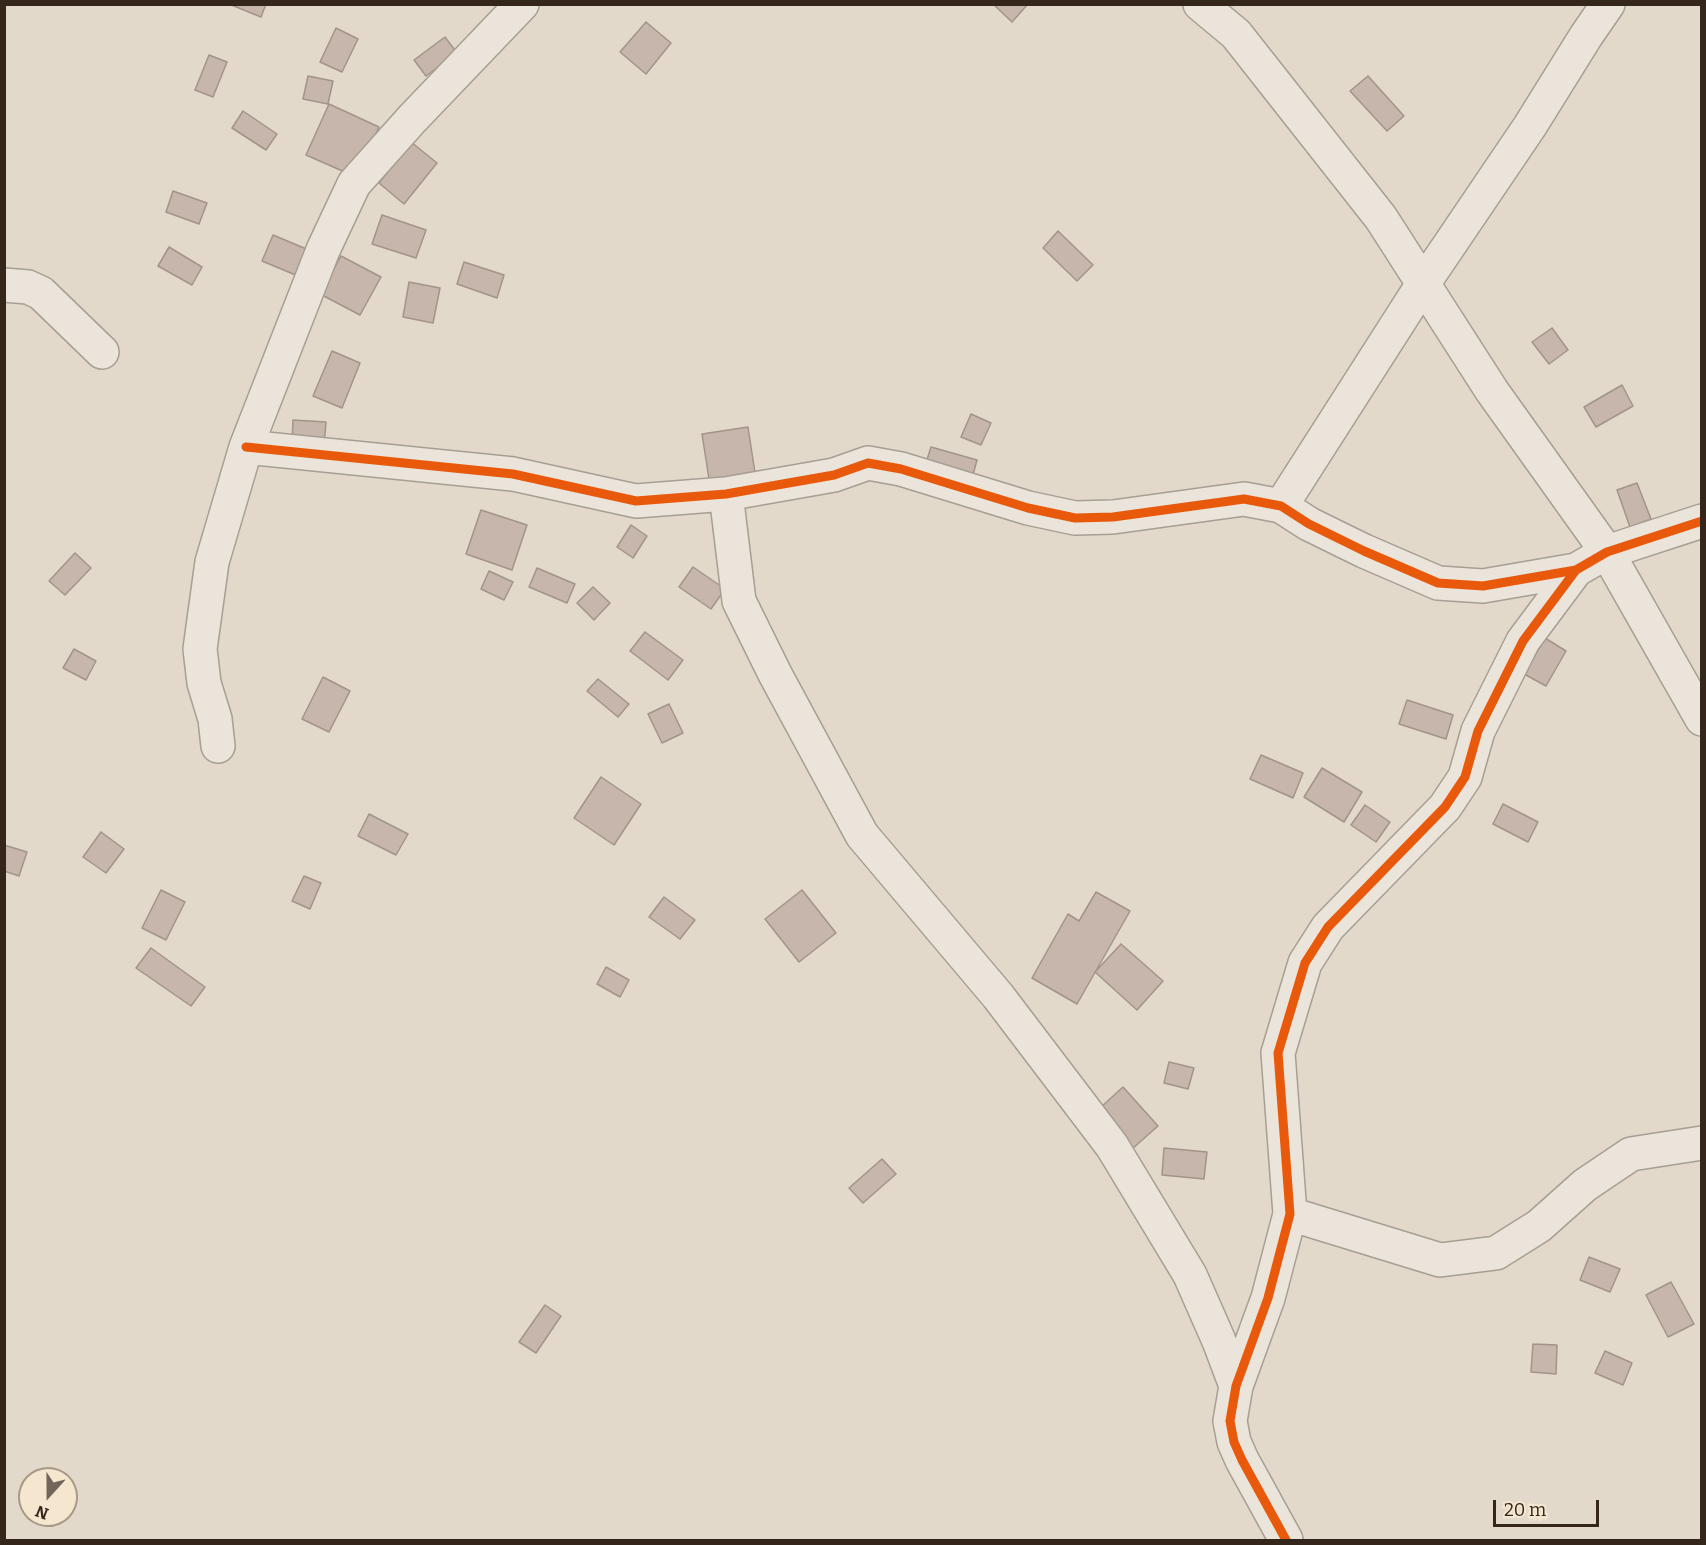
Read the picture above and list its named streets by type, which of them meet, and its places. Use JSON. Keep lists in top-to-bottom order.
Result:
{
  "scale_bar": "20 m",
  "north": "bottom"
}
